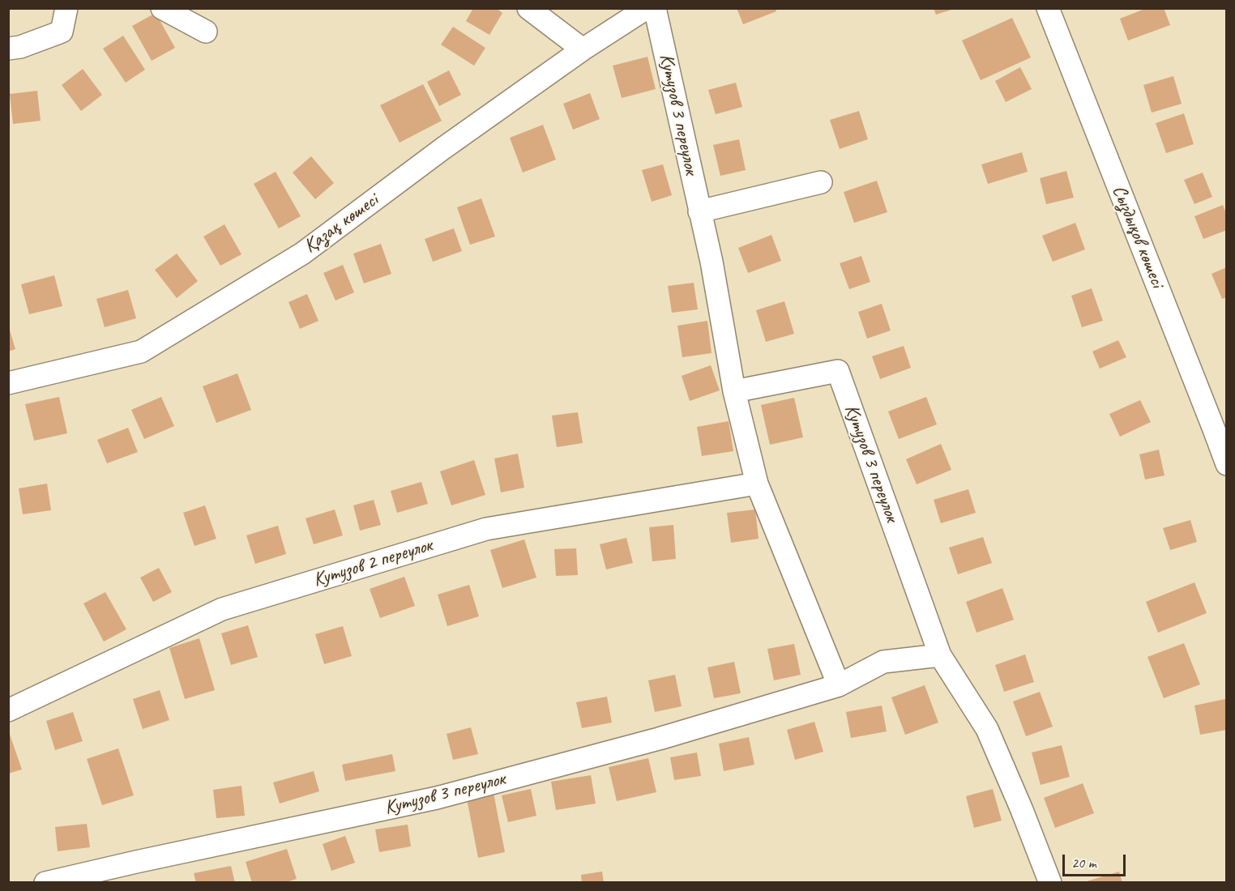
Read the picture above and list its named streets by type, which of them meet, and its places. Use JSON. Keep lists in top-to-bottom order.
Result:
{
  "streets": {
    "street": [
      "Кутузов 3 переулок",
      "Қазақ көшесі",
      "Сыздықов көшесі",
      "Кутузов 2 переулок"
    ]
  },
  "crossings": [
    ["Кутузов 3 переулок", "Кутузов 2 переулок"]
  ],
  "scale_bar": "20 m"
}
